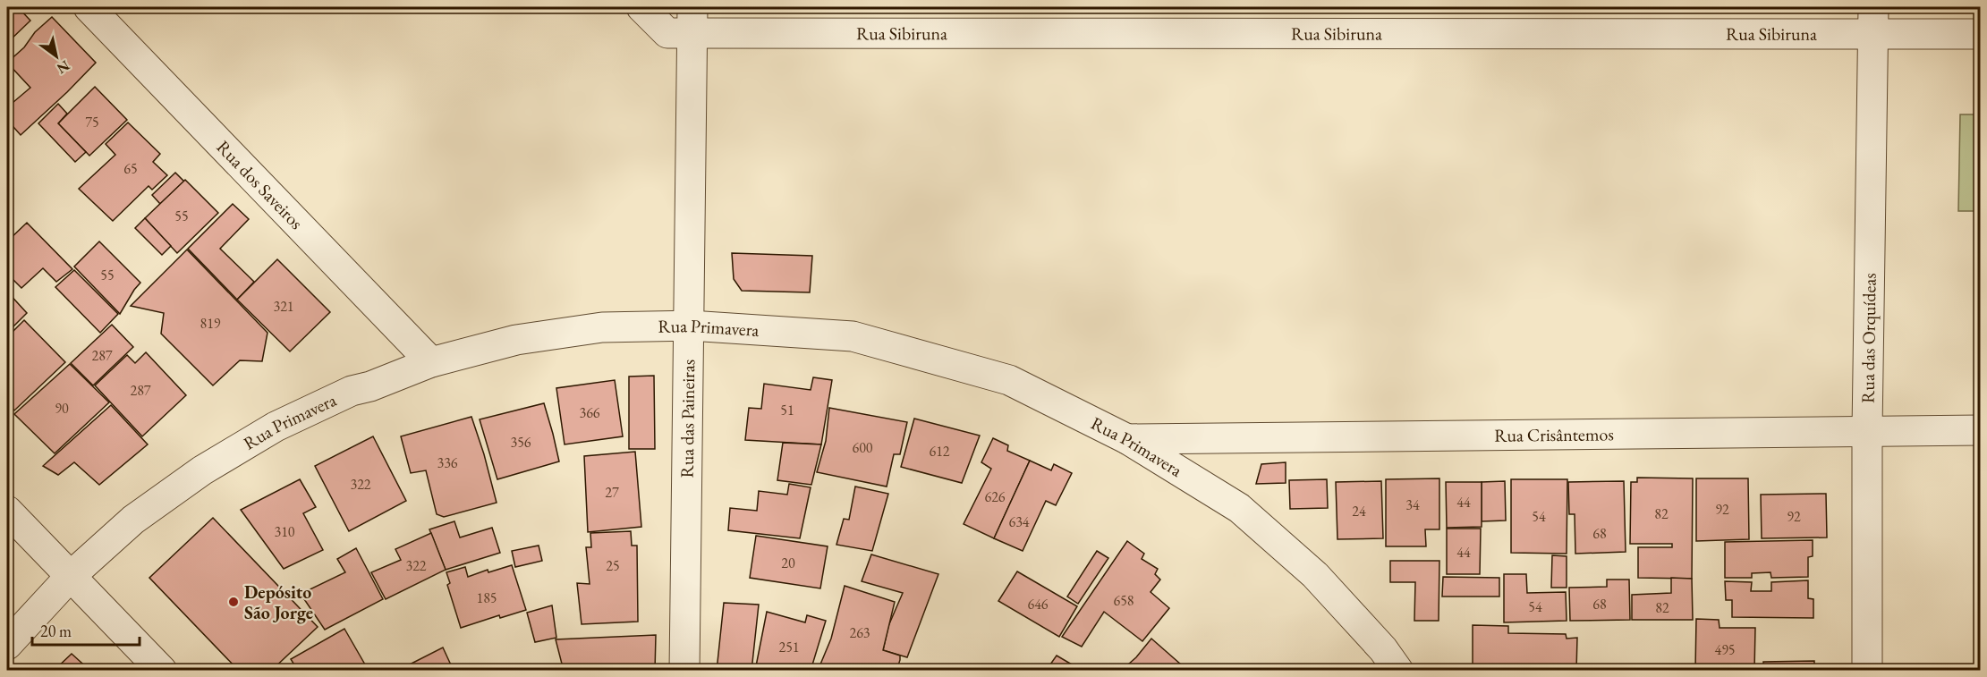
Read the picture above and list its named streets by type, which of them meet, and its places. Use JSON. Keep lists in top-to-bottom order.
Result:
{
  "streets": {
    "street": [
      "Rua Sibiruna",
      "Rua dos Saveiros",
      "Rua Primavera",
      "Rua das Orquídeas",
      "Rua das Paineiras",
      "Rua Crisântemos"
    ]
  },
  "crossings": [
    ["Rua Sibiruna", "Rua das Orquídeas"],
    ["Rua Sibiruna", "Rua das Paineiras"],
    ["Rua dos Saveiros", "Rua Primavera"],
    ["Rua Primavera", "Rua das Paineiras"],
    ["Rua Primavera", "Rua Crisântemos"],
    ["Rua das Orquídeas", "Rua Crisântemos"]
  ],
  "places": ["Depósito São Jorge"],
  "house_numbers": [
    "75",
    "65",
    "55",
    "55",
    "321",
    "819",
    "287",
    "287",
    "90",
    "51",
    "366",
    "356",
    "600",
    "612",
    "336",
    "322",
    "27",
    "626",
    "44",
    "34",
    "92",
    "24",
    "82",
    "54",
    "92",
    "634",
    "310",
    "68",
    "44",
    "20",
    "322",
    "25",
    "185",
    "658",
    "646",
    "68",
    "54",
    "82",
    "263",
    "251",
    "495"
  ],
  "scale_bar": "20 m",
  "north": "bottom right"
}
